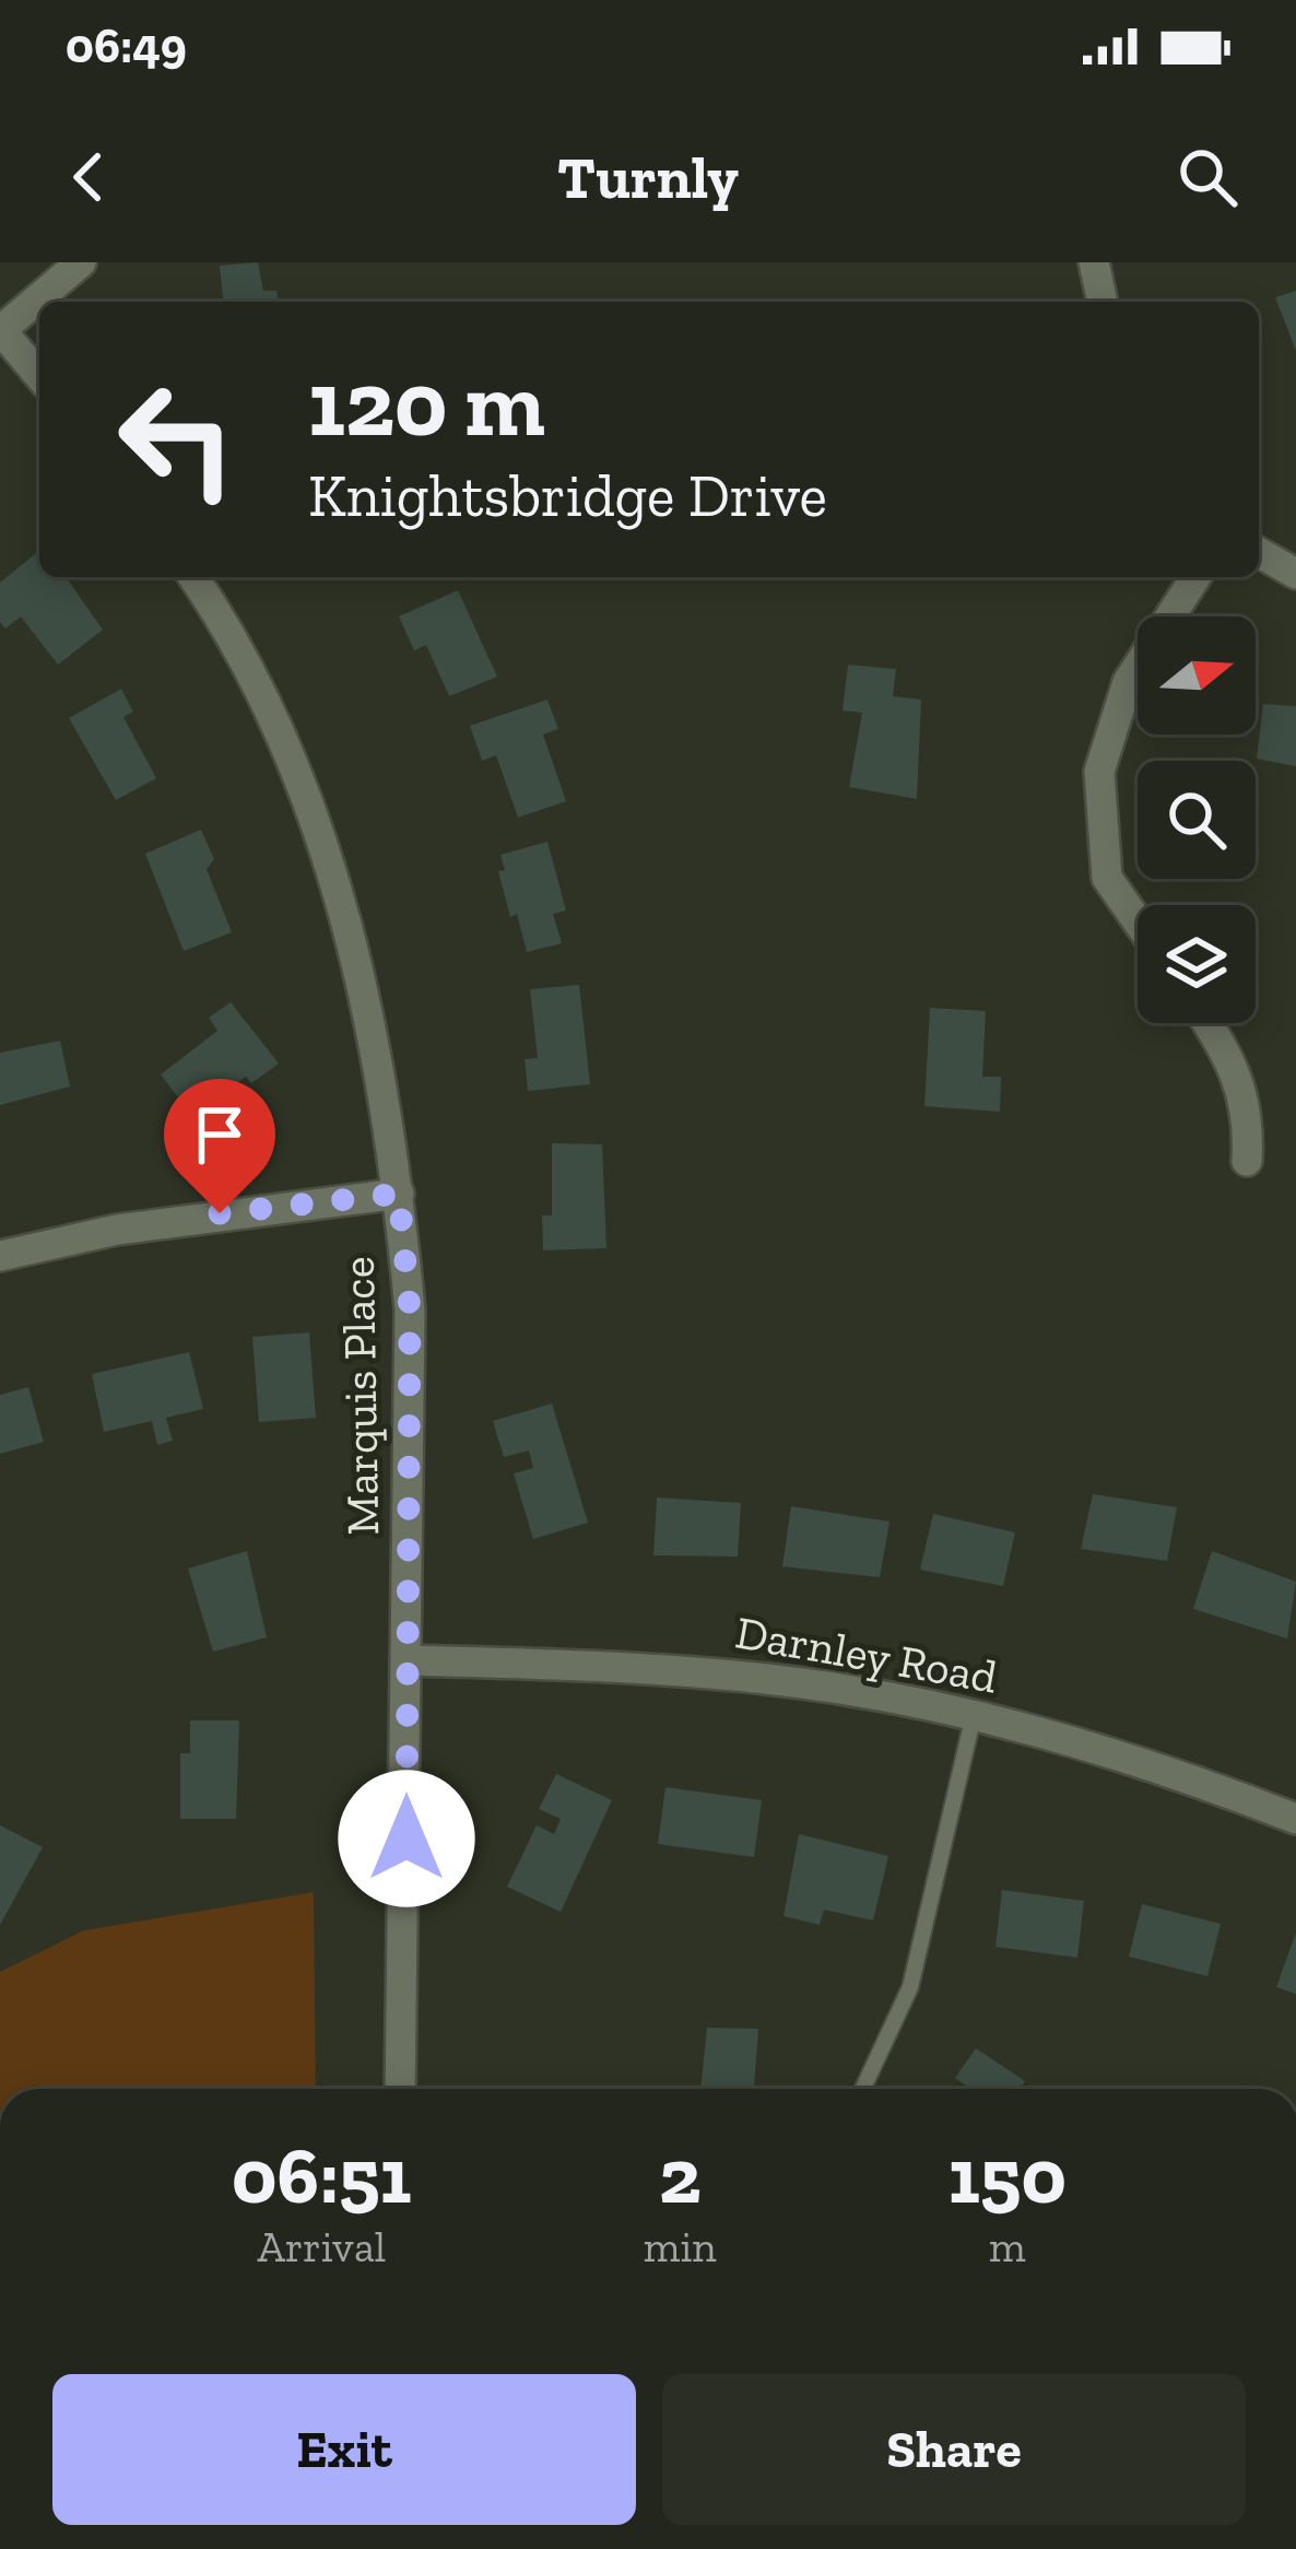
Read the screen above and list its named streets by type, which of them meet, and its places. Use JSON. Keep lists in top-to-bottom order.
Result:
{
  "streets": {
    "street": ["Marquis Place", "Darnley Road"]
  },
  "crossings": [
    ["Marquis Place", "Darnley Road"]
  ],
  "north": "right",
  "page": {
    "status": "06:49",
    "header": "Turnly",
    "turn": ["120 m", "Knightsbridge Drive"],
    "eta": [
      "06:51",
      "Arrival",
      "2",
      "min",
      "150",
      "m"
    ],
    "buttons": ["Exit", "Share"]
  }
}
